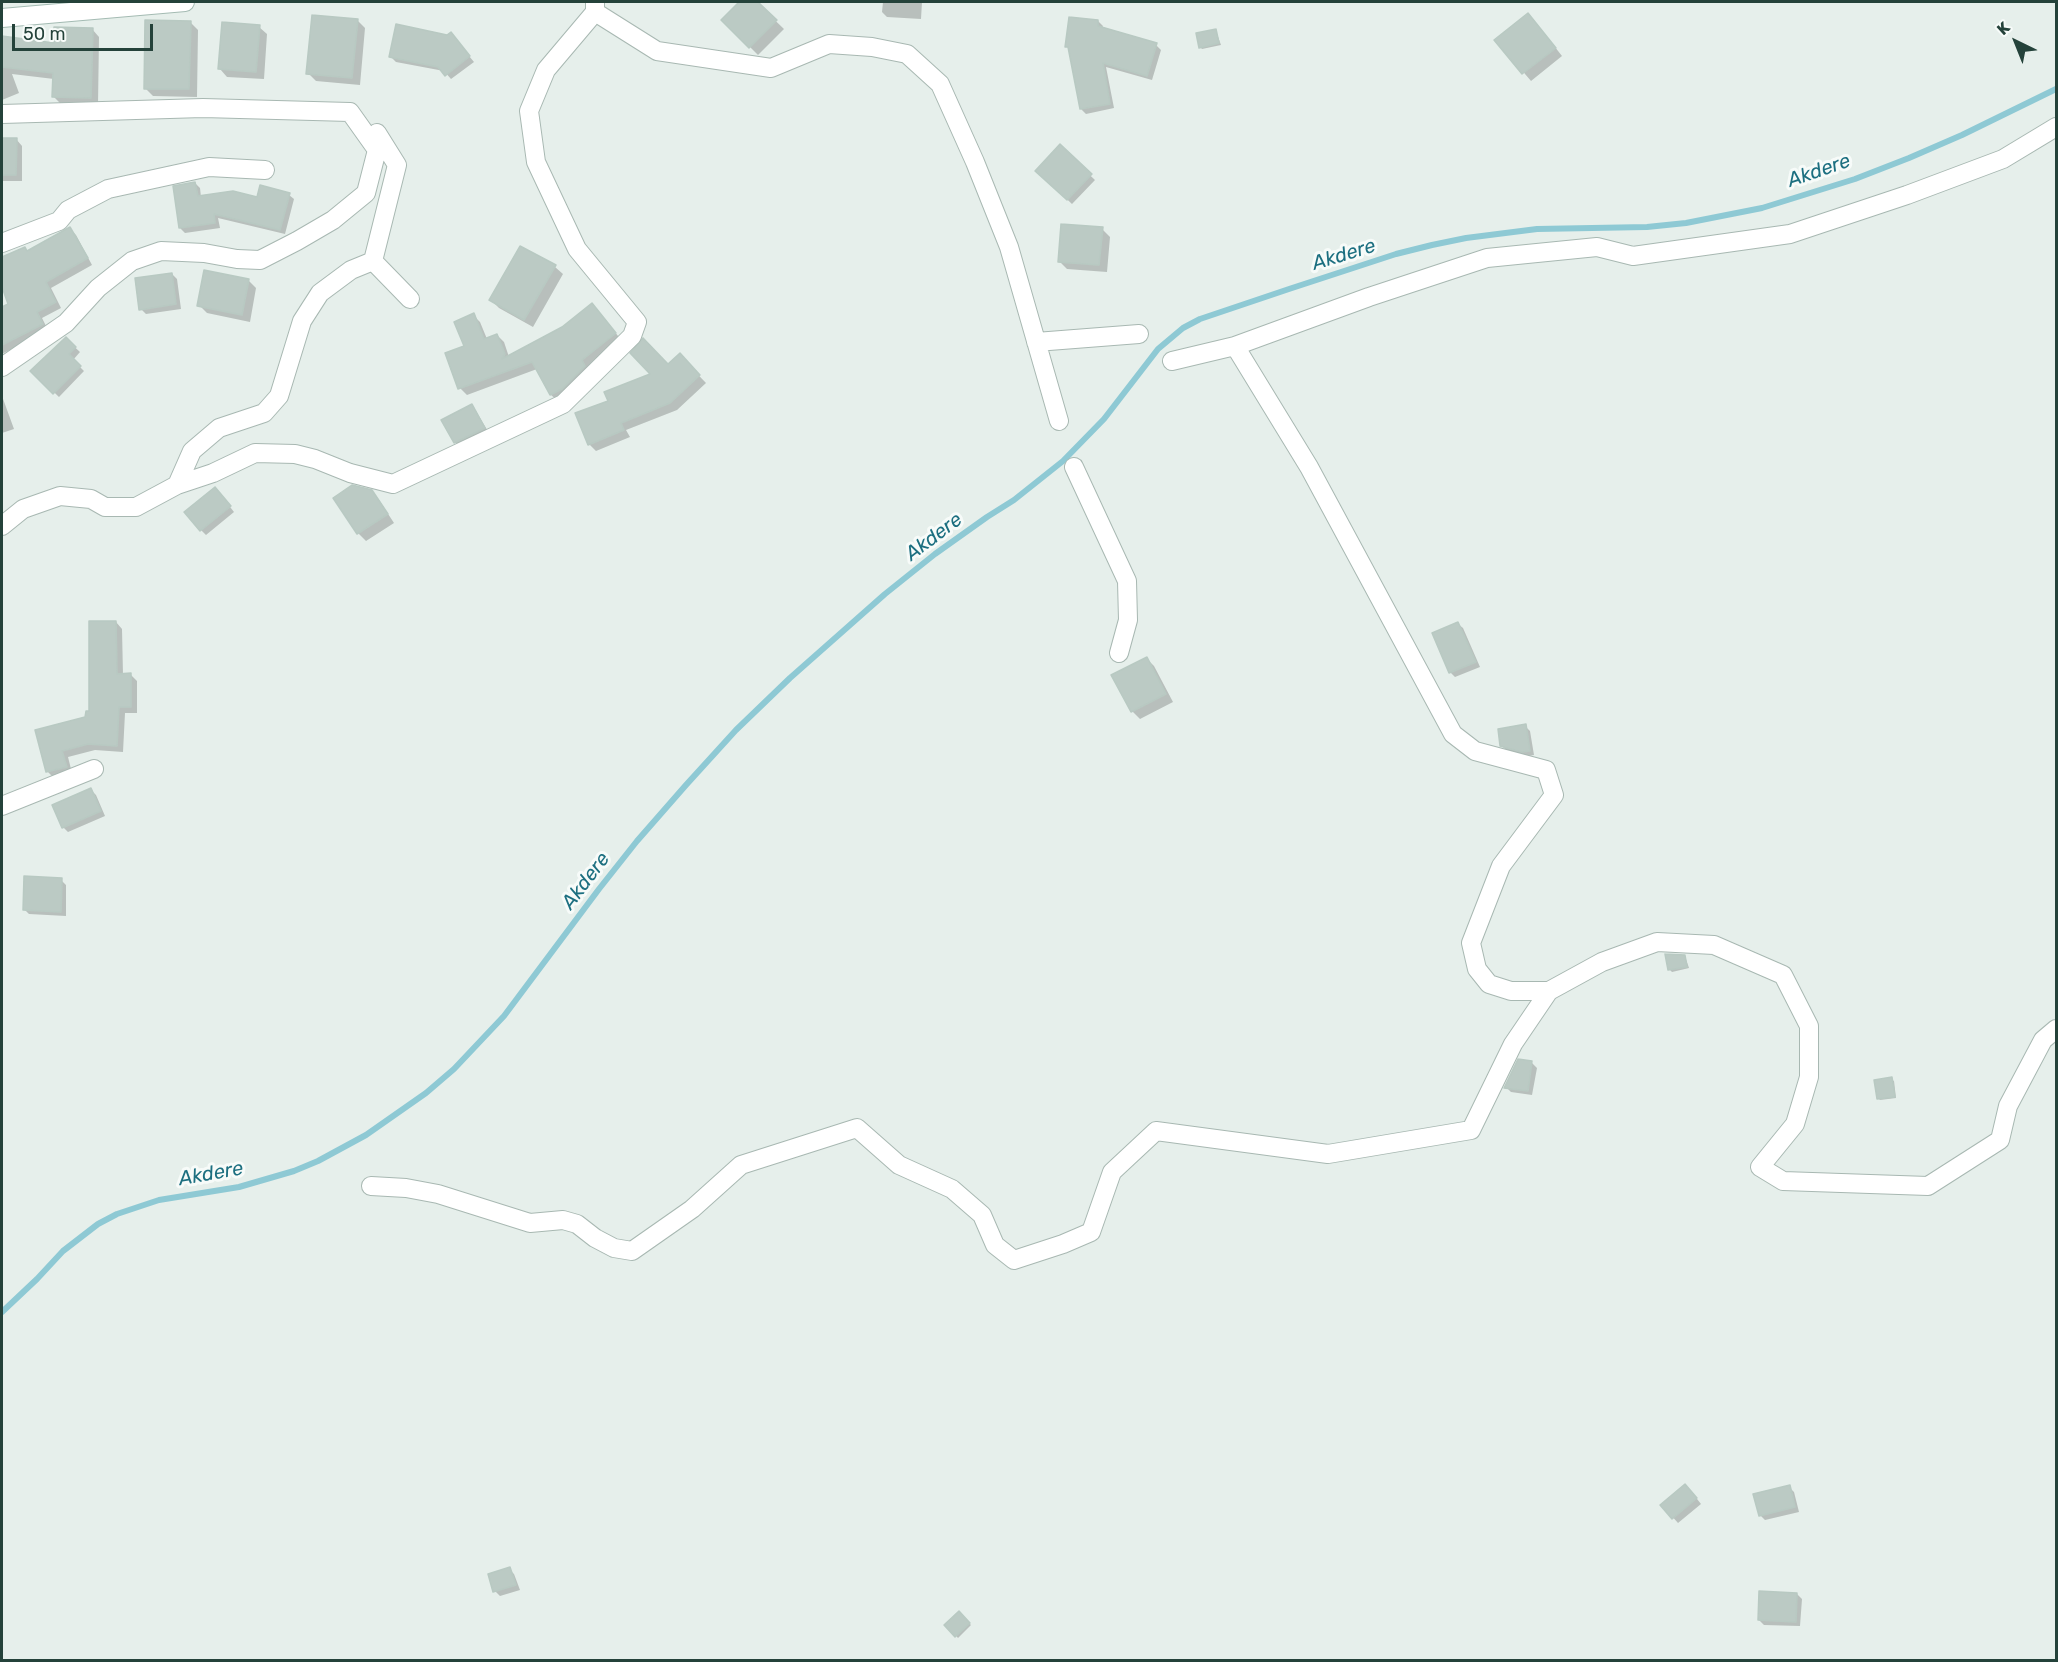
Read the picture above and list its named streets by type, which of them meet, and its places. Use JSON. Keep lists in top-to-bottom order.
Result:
{
  "water": ["Akdere"],
  "scale_bar": "50 m",
  "north": "top left"
}
